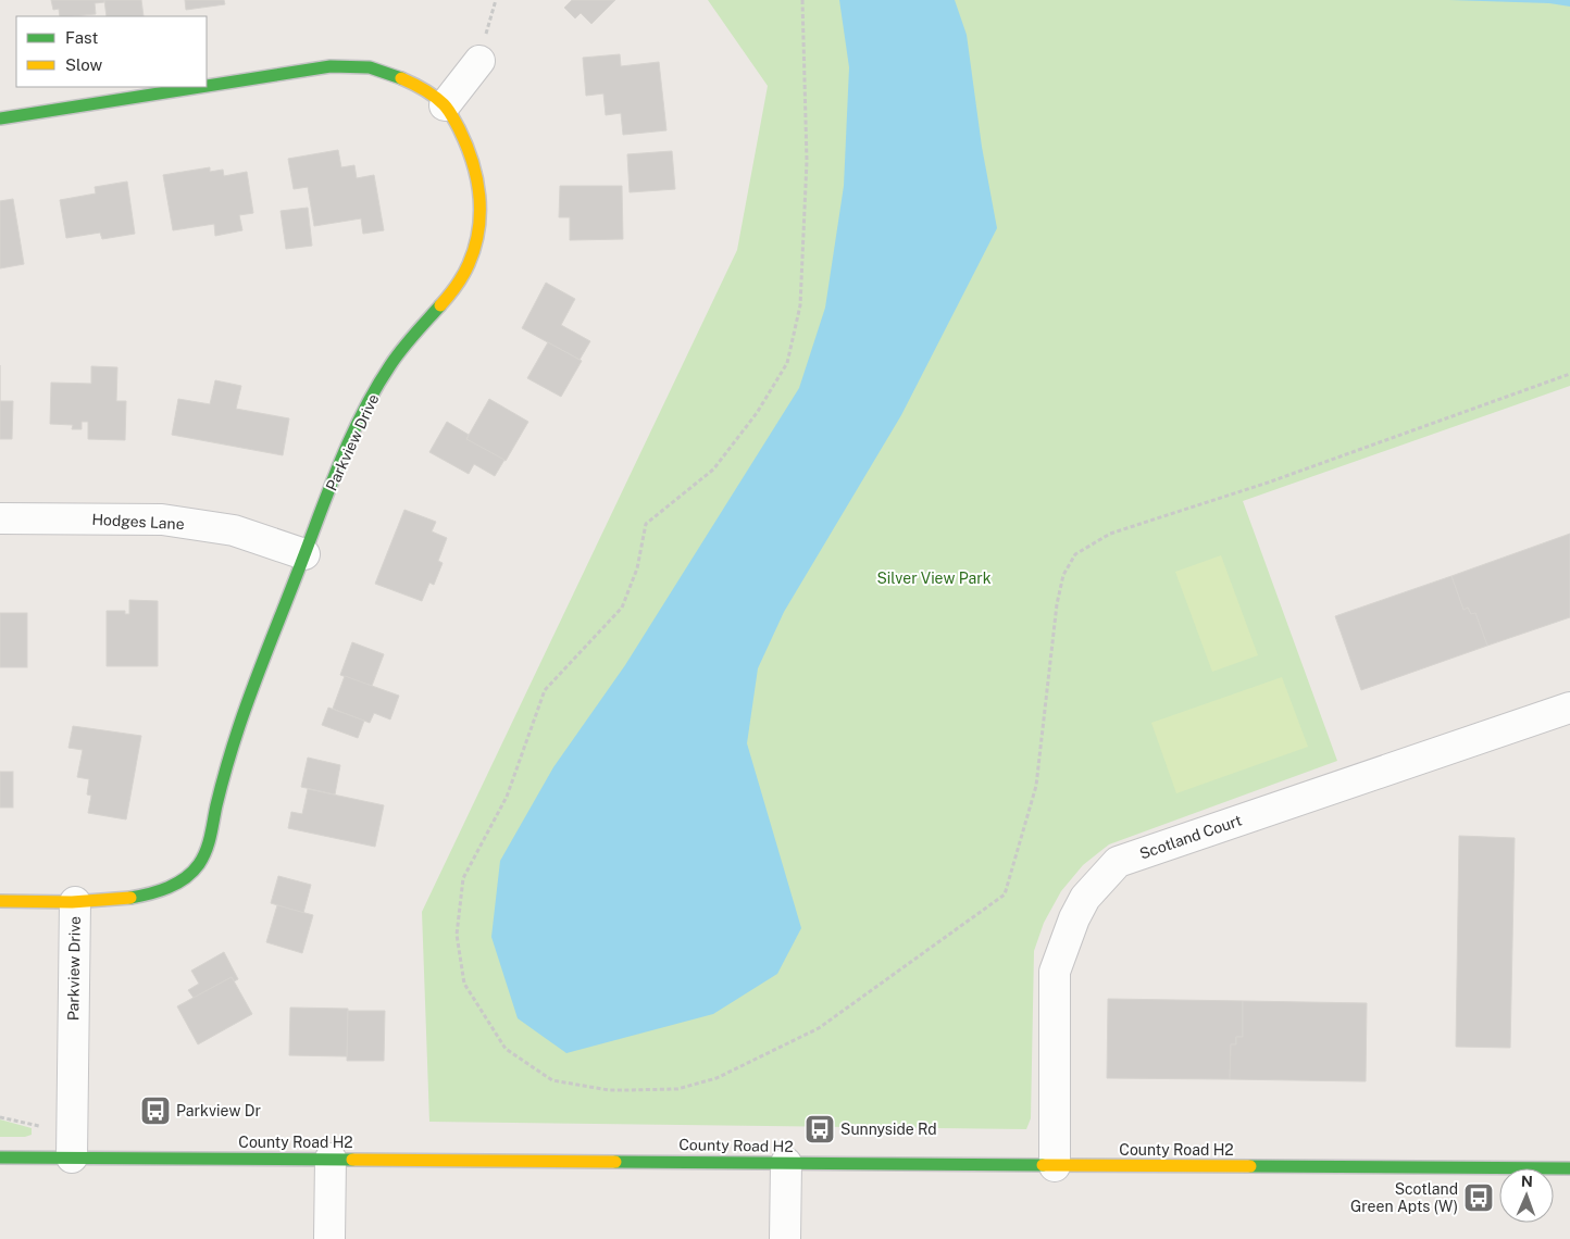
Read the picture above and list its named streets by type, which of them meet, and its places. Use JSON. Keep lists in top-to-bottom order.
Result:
{
  "streets": {
    "street": [
      "Parkview Drive",
      "Hodges Lane",
      "Scotland Court",
      "County Road H2"
    ]
  },
  "crossings": [
    ["Parkview Drive", "Hodges Lane"],
    ["Parkview Drive", "County Road H2"],
    ["Scotland Court", "County Road H2"]
  ],
  "parks": ["Silver View Park"],
  "places": {
    "bus stop": ["Parkview Dr", "Sunnyside Rd", "Scotland Green Apts (W)"]
  },
  "legend": ["Fast", "Slow"],
  "north": "top"
}
